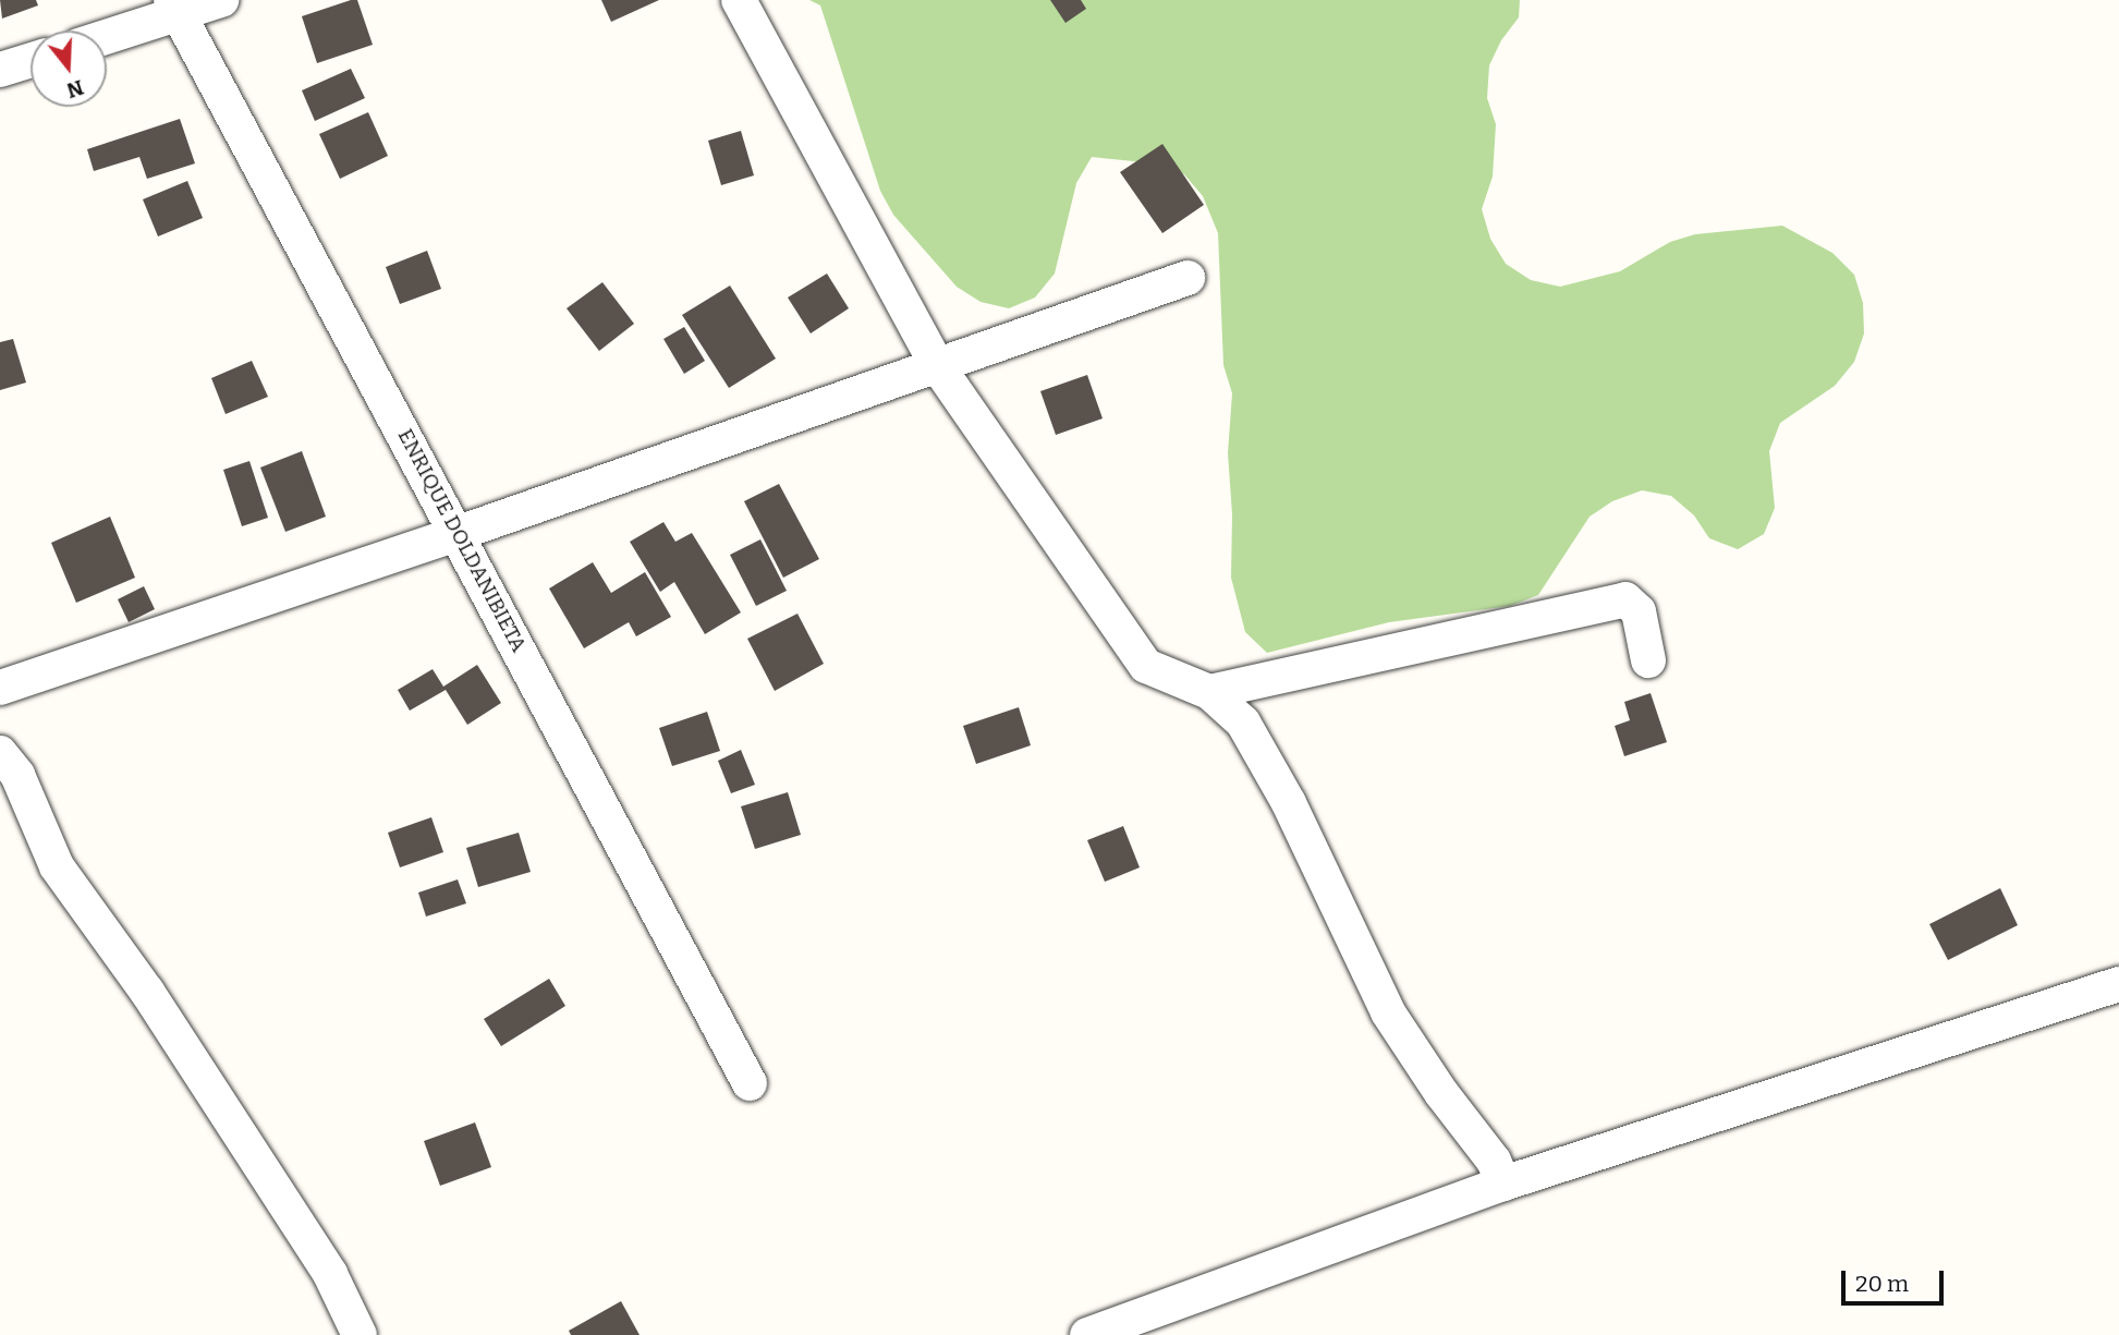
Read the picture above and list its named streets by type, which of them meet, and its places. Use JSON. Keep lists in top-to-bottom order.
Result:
{
  "streets": {
    "street": ["ENRIQUE DOLDANIBIETA"]
  },
  "scale_bar": "20 m",
  "north": "bottom"
}
